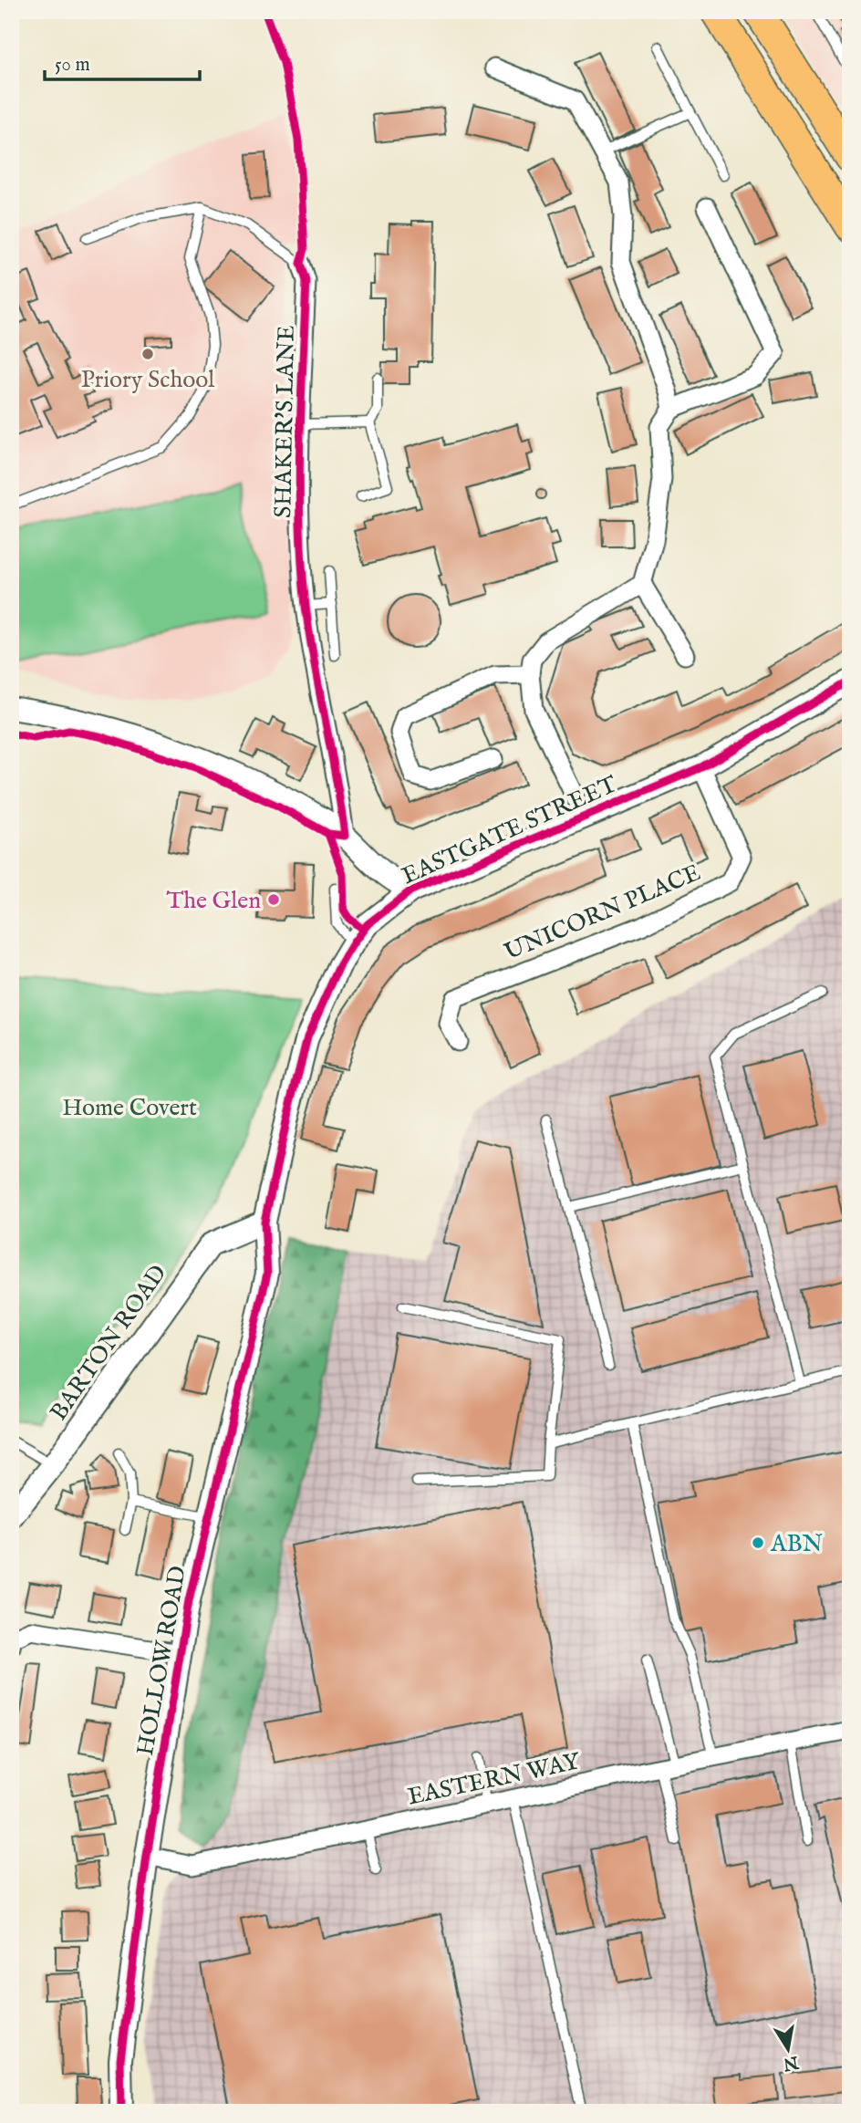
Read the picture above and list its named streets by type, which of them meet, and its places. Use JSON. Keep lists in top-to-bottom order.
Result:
{
  "streets": {
    "street": [
      "SHAKER'S LANE",
      "EASTGATE STREET",
      "UNICORN PLACE",
      "BARTON ROAD",
      "HOLLOW ROAD",
      "EASTERN WAY"
    ]
  },
  "crossings": [
    ["EASTGATE STREET", "UNICORN PLACE"],
    ["EASTGATE STREET", "BARTON ROAD"],
    ["EASTGATE STREET", "HOLLOW ROAD"],
    ["BARTON ROAD", "HOLLOW ROAD"],
    ["HOLLOW ROAD", "EASTERN WAY"]
  ],
  "parks": ["Home Covert"],
  "places": ["Priory School", "The Glen", "ABN"],
  "scale_bar": "50 m",
  "north": "bottom"
}
